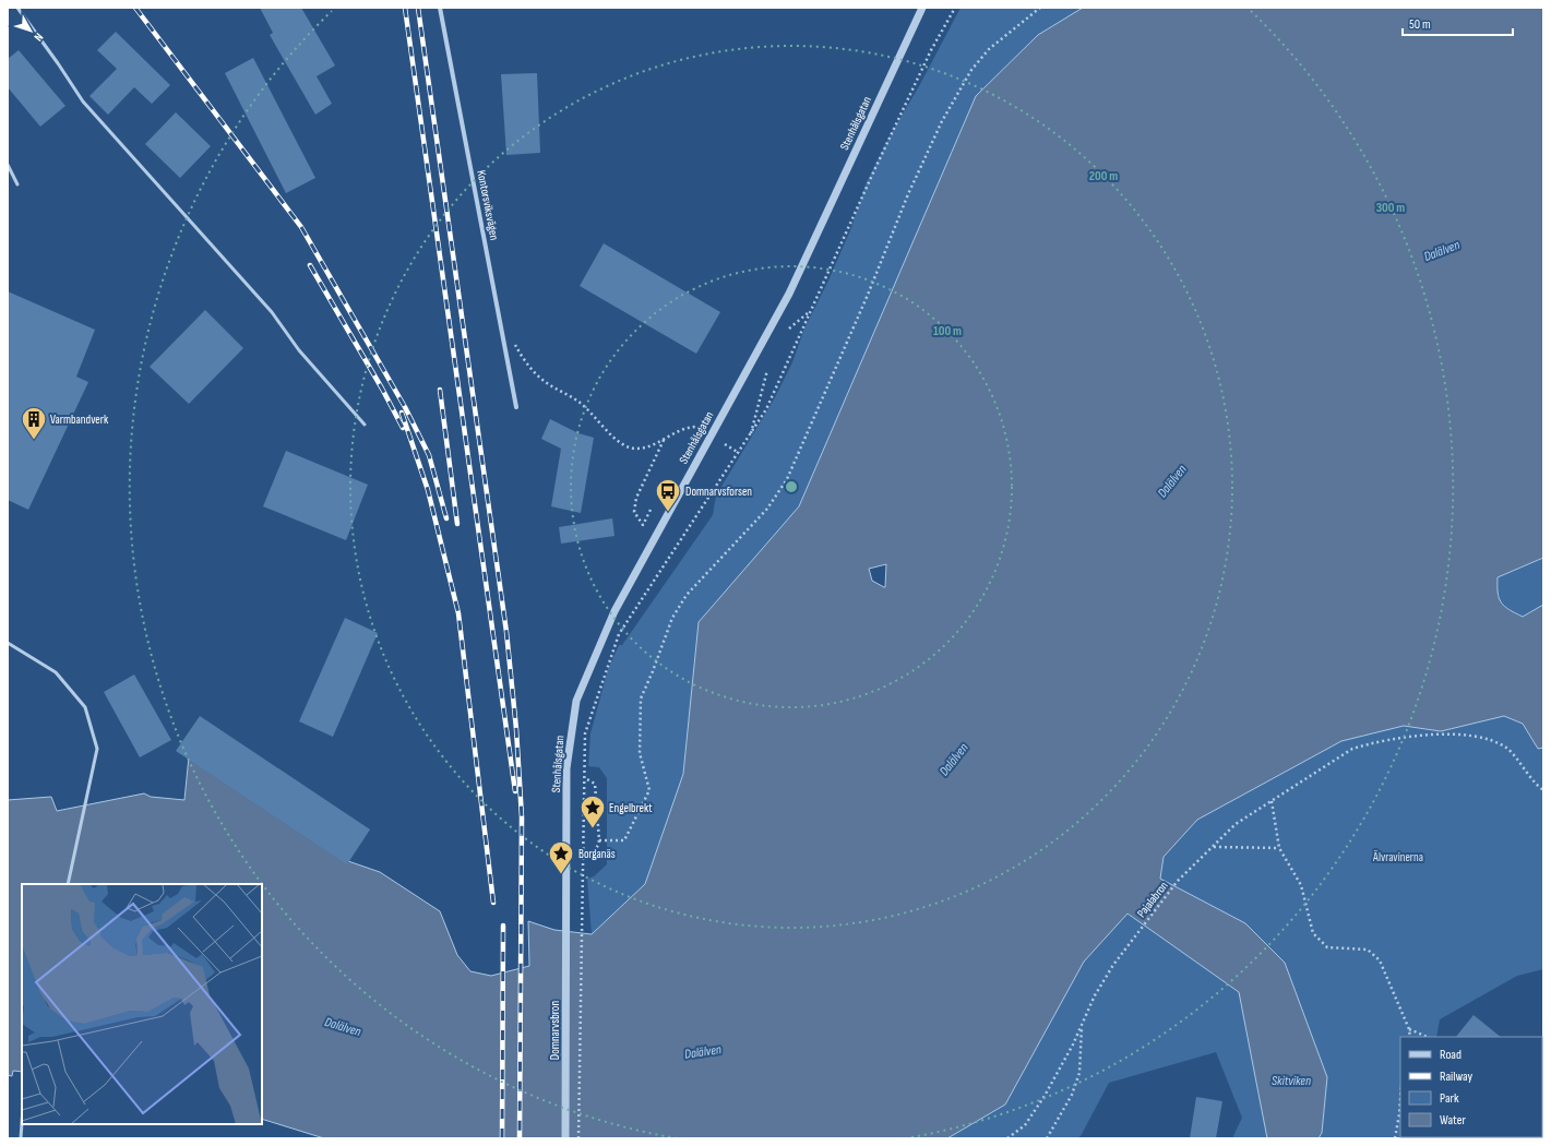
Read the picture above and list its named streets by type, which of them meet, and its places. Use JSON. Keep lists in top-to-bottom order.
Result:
{
  "streets": {
    "street": ["Stenhålsgatan", "Kontorsviksvägen", "Domnarvsbron"],
    "path": ["Pajalabron"]
  },
  "crossings": [
    ["Stenhålsgatan", "Domnarvsbron"]
  ],
  "water": ["Dalälven", "Skitviken"],
  "parks": ["Älvravinerna"],
  "places": {
    "building": ["Varmbandverk"],
    "bus stop": ["Domnarvsforsen"],
    "place": ["Engelbrekt", "Borganäs"]
  },
  "legend": [
    "Road",
    "Railway",
    "Park",
    "Water"
  ],
  "scale_bar": "50 m",
  "north": "bottom right",
  "rings": ["200 m", "300 m", "100 m"]
}
